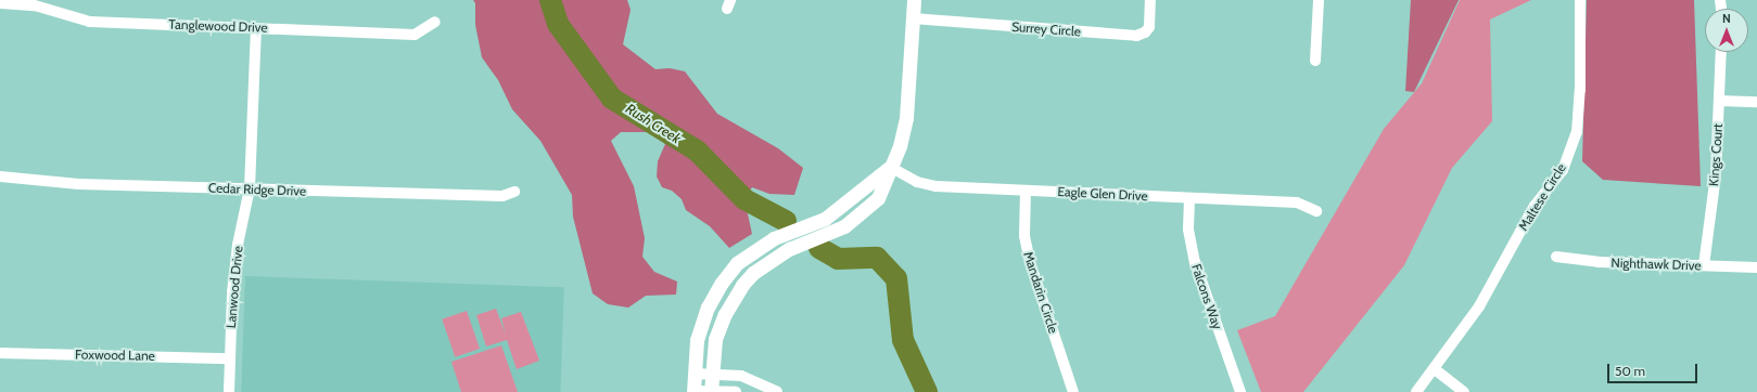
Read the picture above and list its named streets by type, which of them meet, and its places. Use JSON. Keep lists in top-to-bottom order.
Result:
{
  "streets": {
    "street": [
      "Tanglewood Drive",
      "Surrey Circle",
      "Kings Court",
      "Cedar Ridge Drive",
      "Eagle Glen Drive",
      "Maltese Circle",
      "Nighthawk Drive",
      "Lanwood Drive",
      "Mandarin Circle",
      "Falcons Way",
      "Foxwood Lane"
    ]
  },
  "crossings": [
    ["Tanglewood Drive", "Lanwood Drive"],
    ["Kings Court", "Nighthawk Drive"],
    ["Cedar Ridge Drive", "Lanwood Drive"],
    ["Eagle Glen Drive", "Mandarin Circle"],
    ["Eagle Glen Drive", "Falcons Way"],
    ["Lanwood Drive", "Foxwood Lane"]
  ],
  "water": ["Rush Creek"],
  "scale_bar": "50 m",
  "north": "top"
}
